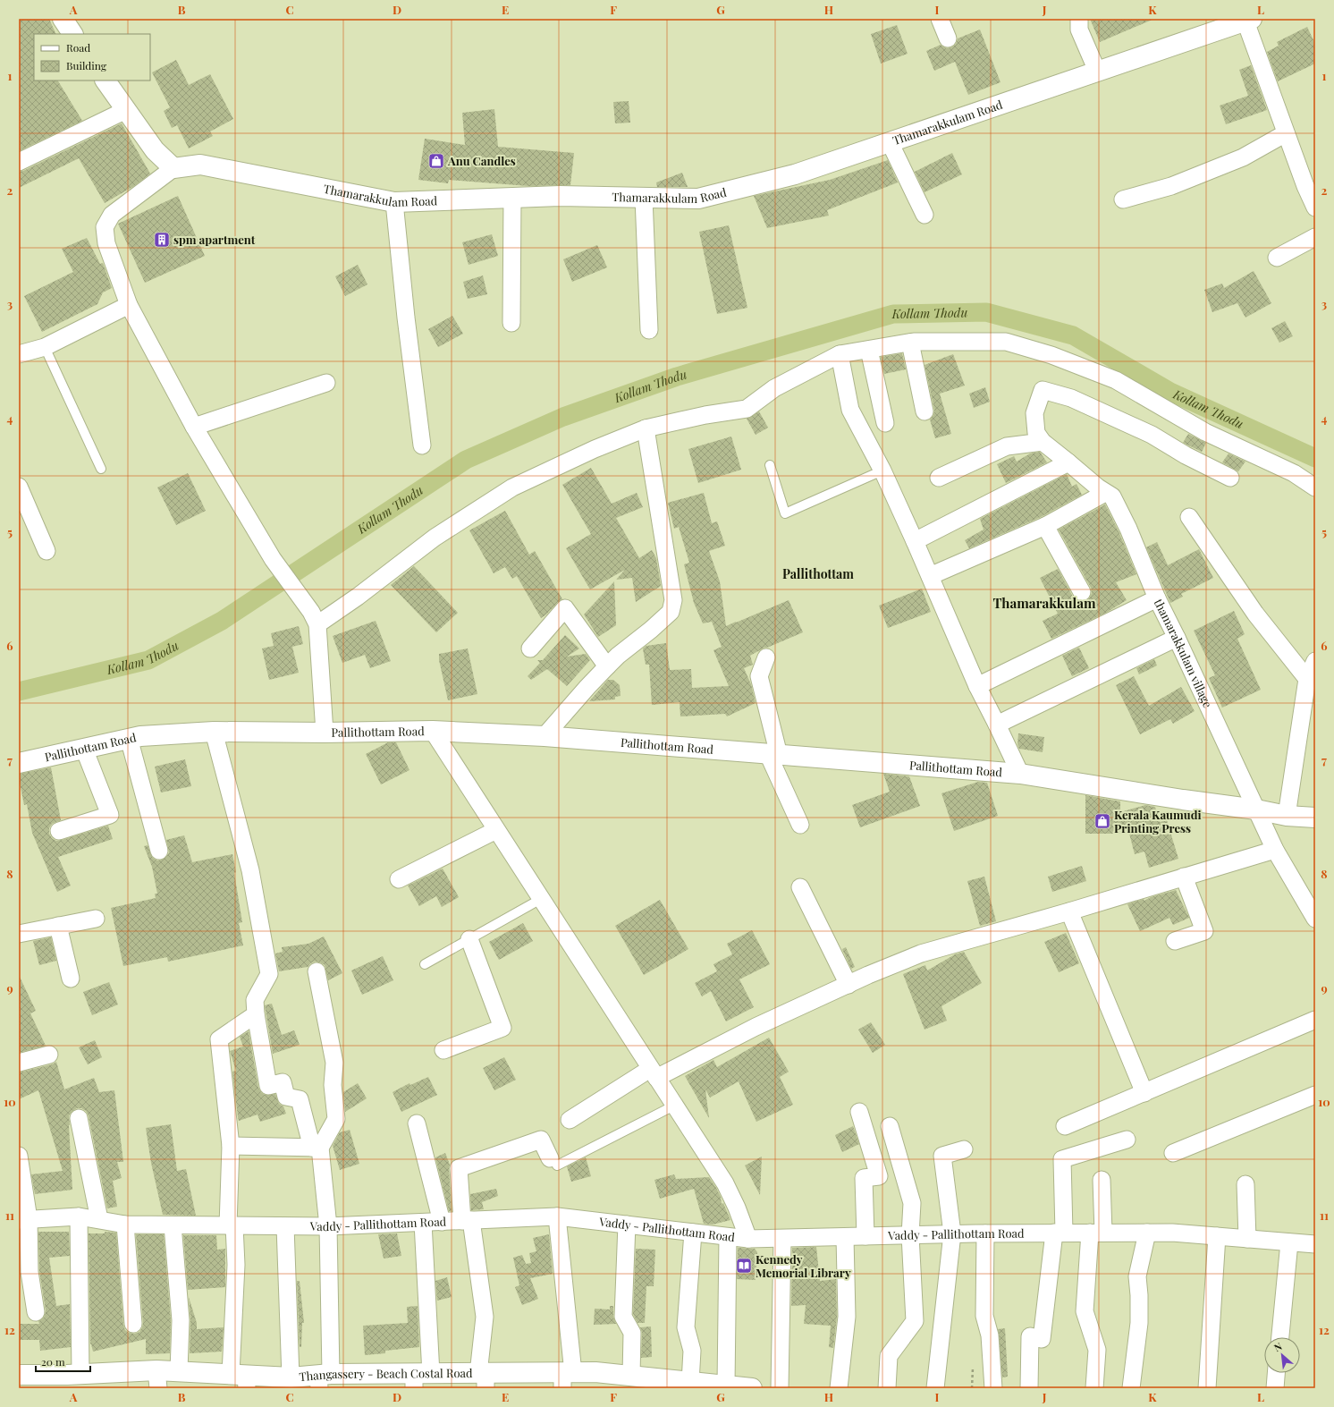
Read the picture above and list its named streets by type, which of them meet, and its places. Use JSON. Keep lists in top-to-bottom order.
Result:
{
  "streets": {
    "street": [
      "Thamarakkulam Road",
      "thamarakkulam village",
      "Pallithottam Road",
      "Vaddy - Pallithottam Road",
      "Thangassery - Beach Costal Road"
    ]
  },
  "crossings": [
    ["thamarakkulam village", "Pallithottam Road"]
  ],
  "districts": ["Pallithottam", "Thamarakkulam"],
  "water": ["Kollam Thodu"],
  "places": {
    "shop": ["Anu Candles", "Kerala Kaumudi Printing Press"],
    "building": ["spm apartment"],
    "library": ["Kennedy Memorial Library"]
  },
  "legend": ["Road", "Building"],
  "scale_bar": "20 m",
  "north": "top left",
  "grid": {
    "columns": [
      "A",
      "B",
      "C",
      "D",
      "E",
      "F",
      "G",
      "H",
      "I",
      "J",
      "K",
      "L"
    ],
    "rows": [
      "1",
      "2",
      "3",
      "4",
      "5",
      "6",
      "7",
      "8",
      "9",
      "10",
      "11",
      "12"
    ]
  }
}
